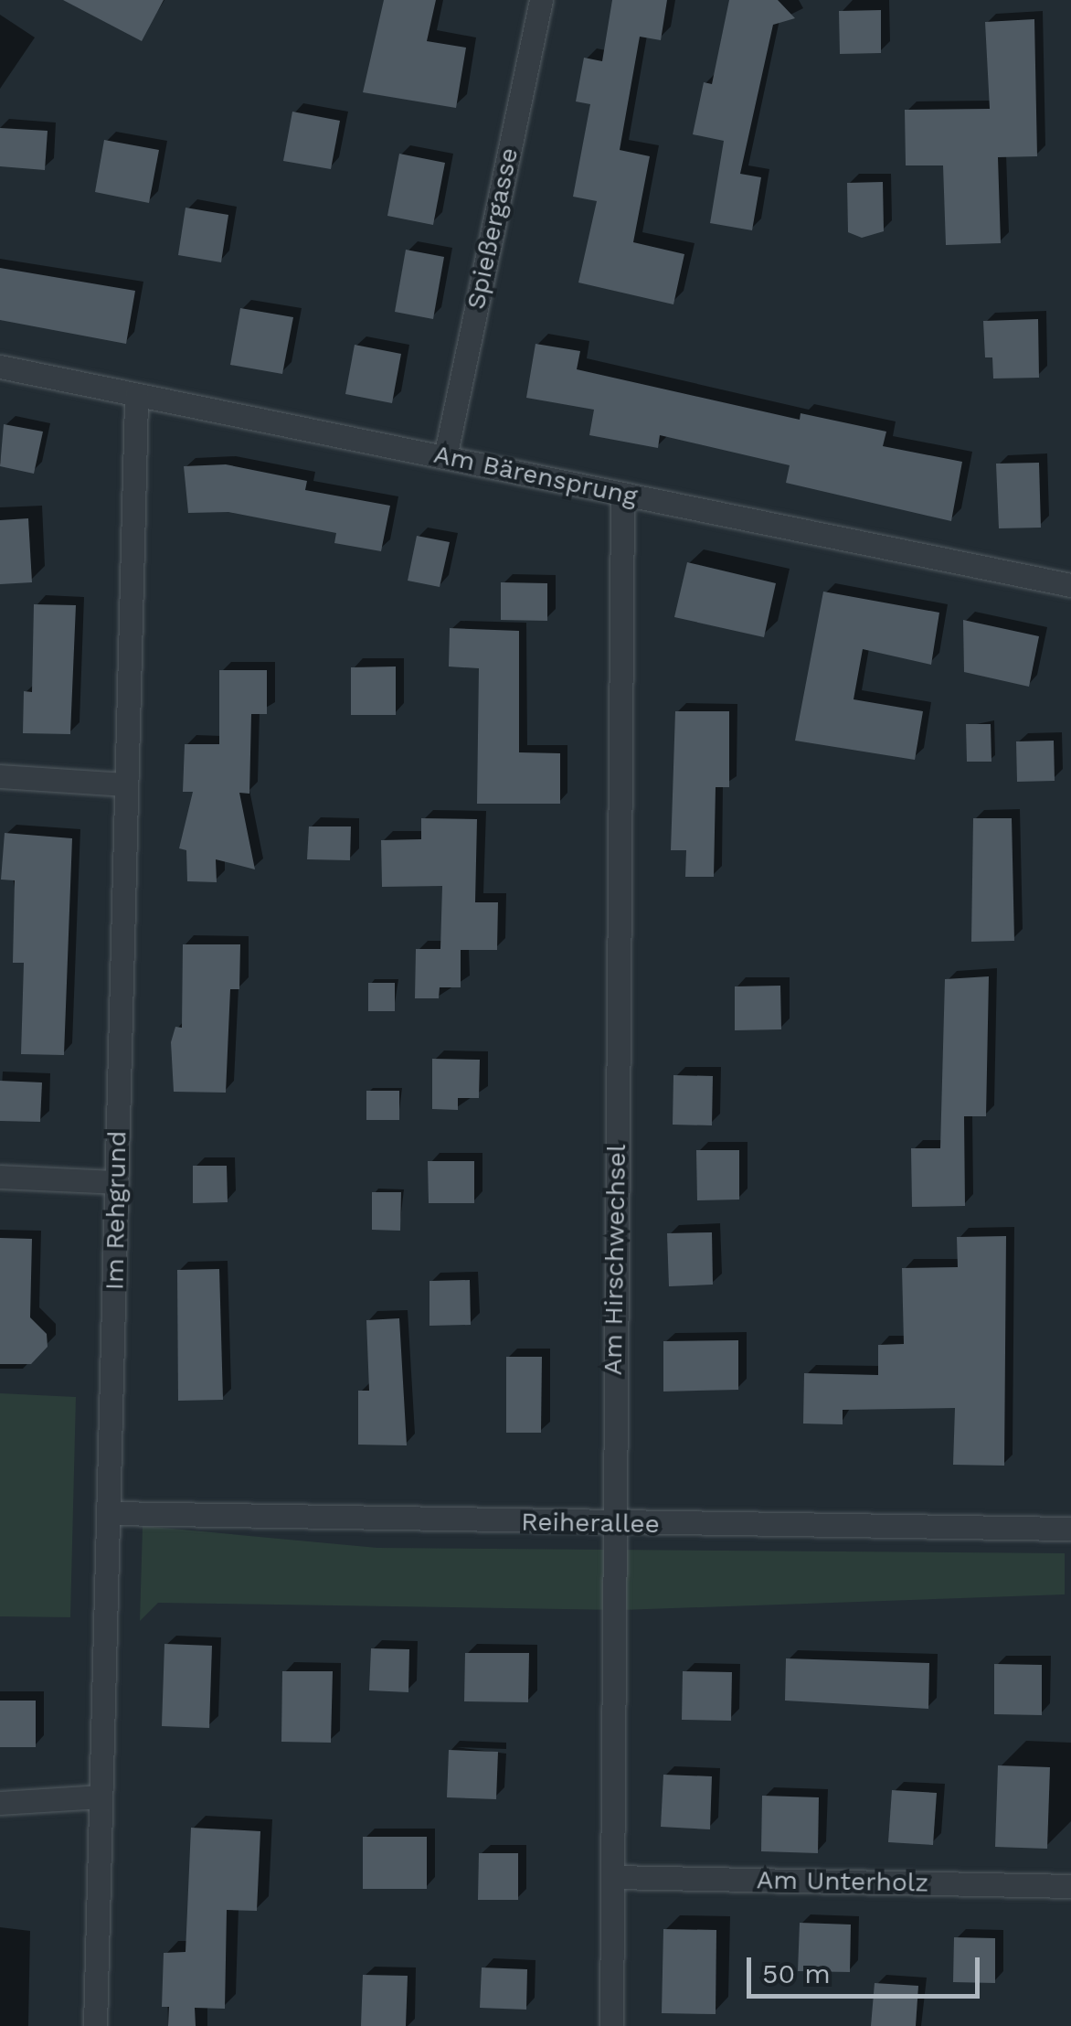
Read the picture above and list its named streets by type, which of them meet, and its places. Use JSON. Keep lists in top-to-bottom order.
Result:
{
  "streets": {
    "street": [
      "Spießergasse",
      "Am Bärensprung",
      "Im Rehgrund",
      "Am Hirschwechsel",
      "Reiherallee",
      "Am Unterholz"
    ]
  },
  "crossings": [
    ["Spießergasse", "Am Bärensprung"],
    ["Am Bärensprung", "Im Rehgrund"],
    ["Am Bärensprung", "Am Hirschwechsel"],
    ["Im Rehgrund", "Reiherallee"],
    ["Am Hirschwechsel", "Reiherallee"],
    ["Am Hirschwechsel", "Am Unterholz"]
  ],
  "scale_bar": "50 m"
}
